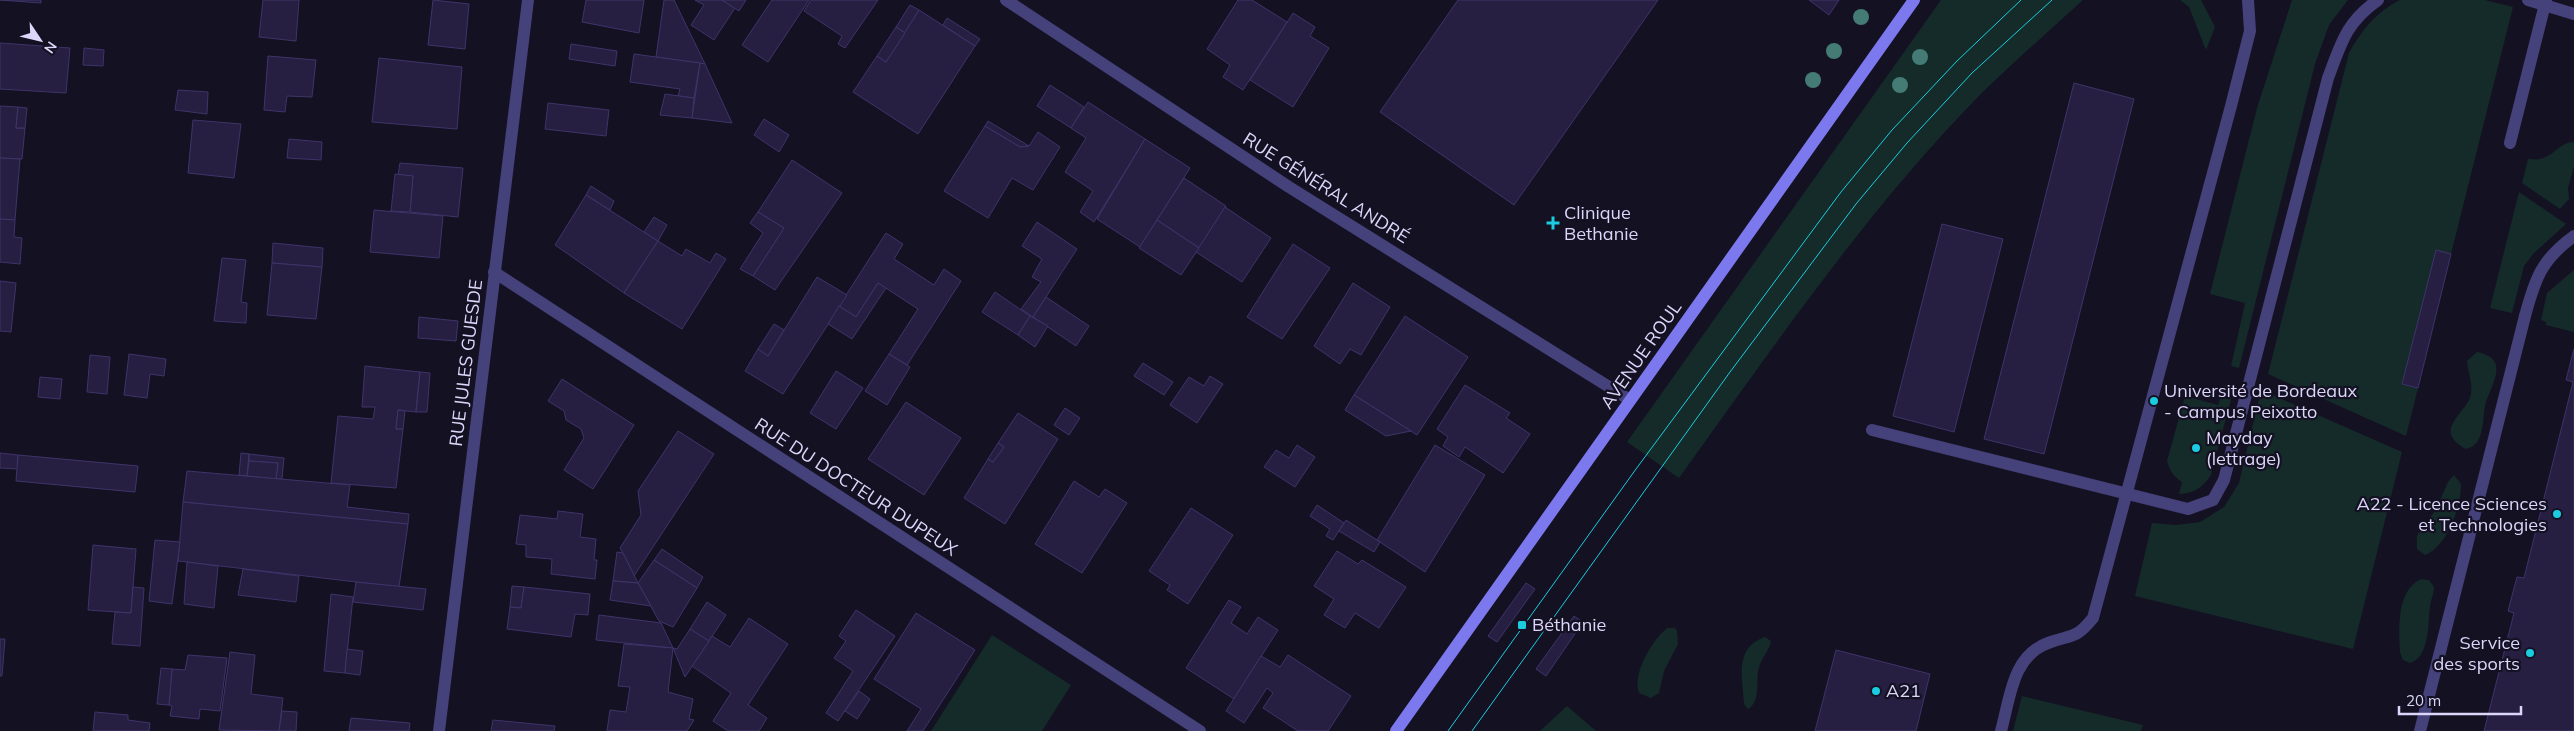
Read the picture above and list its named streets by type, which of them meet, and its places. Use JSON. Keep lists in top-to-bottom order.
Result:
{
  "streets": {
    "main road": ["AVENUE ROUL"],
    "street": ["RUE GÉNÉRAL ANDRÉ", "RUE JULES GUESDE", "RUE DU DOCTEUR DUPEUX"]
  },
  "crossings": [
    ["RUE GÉNÉRAL ANDRÉ", "AVENUE ROUL"],
    ["RUE JULES GUESDE", "RUE DU DOCTEUR DUPEUX"]
  ],
  "places": {
    "health": ["Clinique Bethanie"],
    "other": [
      "Université de Bordeaux - Campus Peixotto",
      "Mayday (lettrage)",
      "A22 - Licence Sciences et Technologies",
      "Service des sports",
      "A21"
    ],
    "transit": ["Béthanie"]
  },
  "scale_bar": "20 m",
  "north": "bottom right"
}
